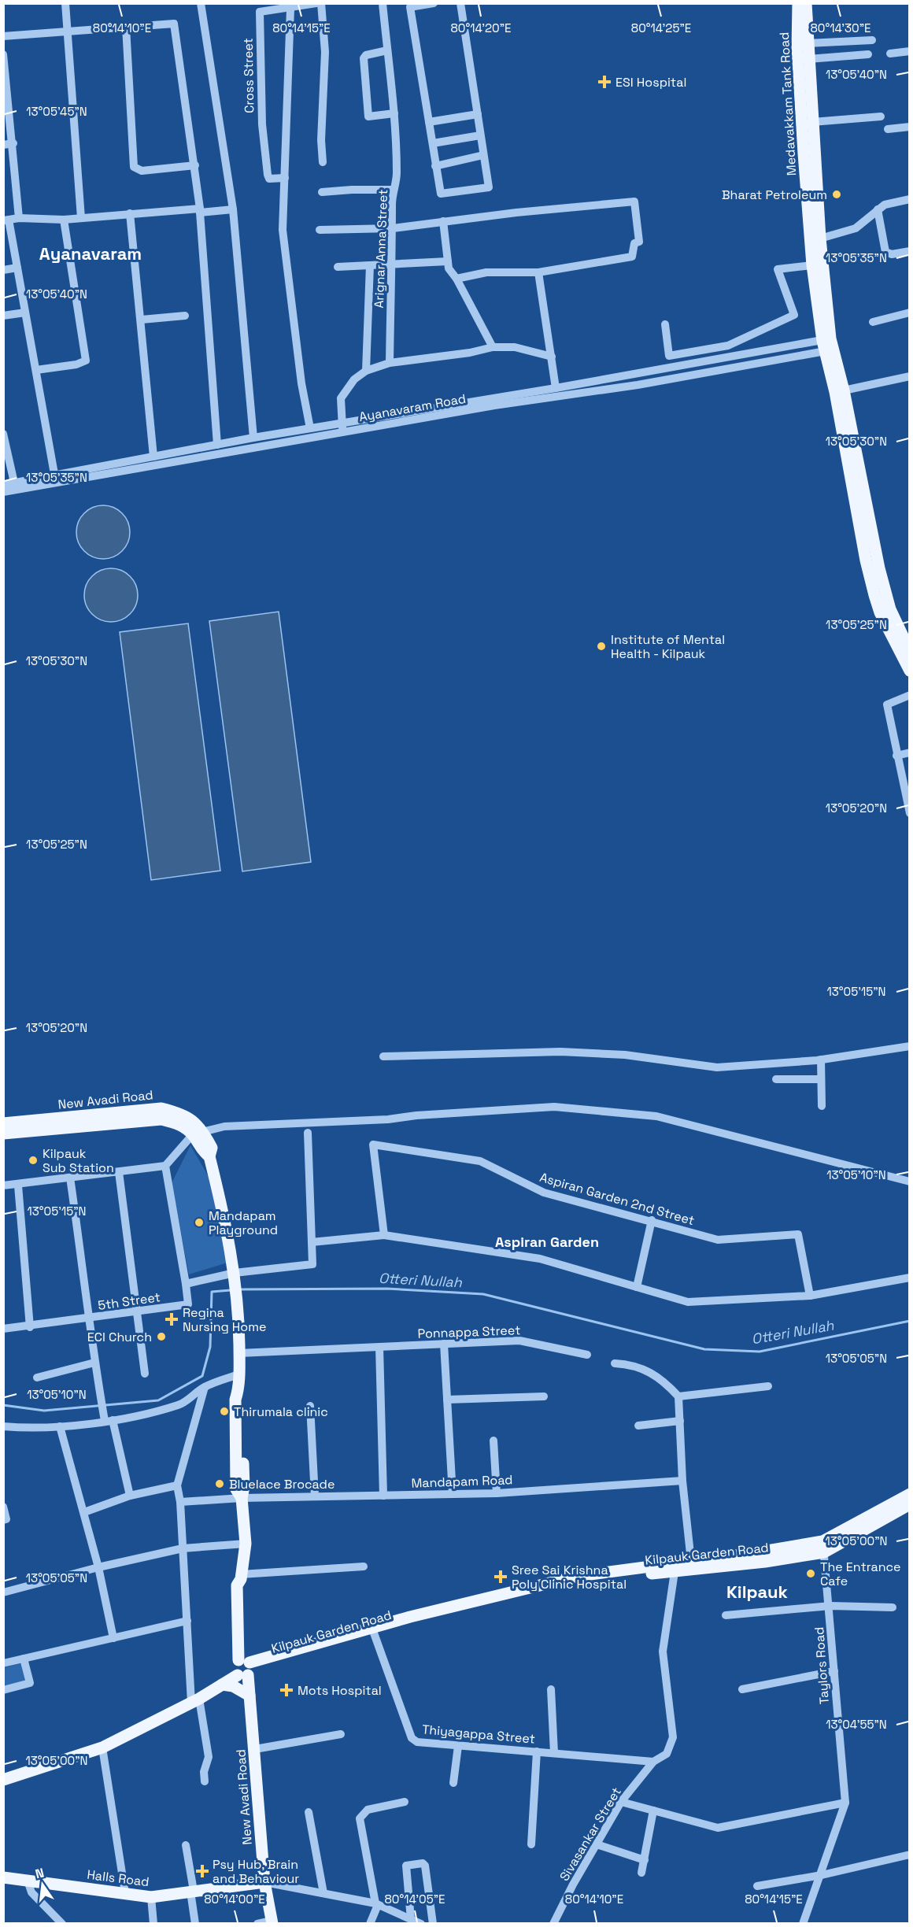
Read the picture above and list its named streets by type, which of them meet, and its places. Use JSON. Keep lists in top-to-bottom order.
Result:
{
  "streets": {
    "main road": [
      "Medavakkam Tank Road",
      "New Avadi Road",
      "Kilpauk Garden Road",
      "Halls Road"
    ],
    "street": [
      "Cross Street",
      "Arignar Anna Street",
      "Ayanavaram Road",
      "Aspiran Garden 2nd Street",
      "5th Street",
      "Ponnappa Street",
      "Mandapam Road",
      "Taylors Road",
      "Thiyagappa Street",
      "Sivasankar Street"
    ]
  },
  "crossings": [
    ["Medavakkam Tank Road", "Ayanavaram Road"],
    ["New Avadi Road", "Ponnappa Street"],
    ["New Avadi Road", "Mandapam Road"],
    ["New Avadi Road", "Kilpauk Garden Road"],
    ["New Avadi Road", "Halls Road"],
    ["Kilpauk Garden Road", "Taylors Road"],
    ["Kilpauk Garden Road", "Thiyagappa Street"],
    ["Kilpauk Garden Road", "Sivasankar Street"],
    ["Thiyagappa Street", "Sivasankar Street"]
  ],
  "districts": ["Ayanavaram", "Aspiran Garden", "Kilpauk"],
  "water": ["Otteri Nullah"],
  "places": {
    "health": [
      "ESI Hospital",
      "Regina Nursing Home",
      "Sree Sai Krishna Poly Clinic Hospital",
      "Mots Hospital",
      "Psy Hub, Brain and Behaviour"
    ],
    "other": [
      "Bharat Petroleum",
      "Institute of Mental Health - Kilpauk",
      "Kilpauk Sub Station",
      "Mandapam Playground",
      "ECI Church",
      "Thirumala clinic",
      "Bluelace Brocade",
      "The Entrance Cafe"
    ]
  },
  "north": "top",
  "coordinates": [
    "80°14'30\"E",
    "80°14'10\"E",
    "80°14'15\"E",
    "80°14'20\"E",
    "80°14'25\"E",
    "13°05'40\"N",
    "13°05'45\"N",
    "13°05'35\"N",
    "13°05'30\"N",
    "13°05'25\"N",
    "13°05'20\"N",
    "13°05'15\"N",
    "13°05'10\"N",
    "13°05'05\"N",
    "13°05'00\"N",
    "13°04'55\"N",
    "80°14'00\"E",
    "80°14'05\"E"
  ]
}
